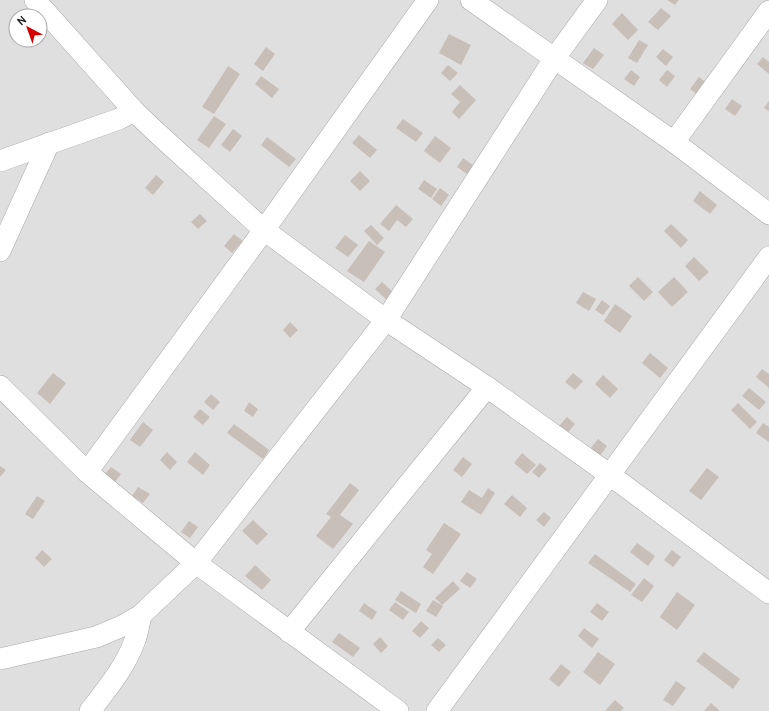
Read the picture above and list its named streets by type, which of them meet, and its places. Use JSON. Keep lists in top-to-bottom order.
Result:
{
  "north": "top left"
}
